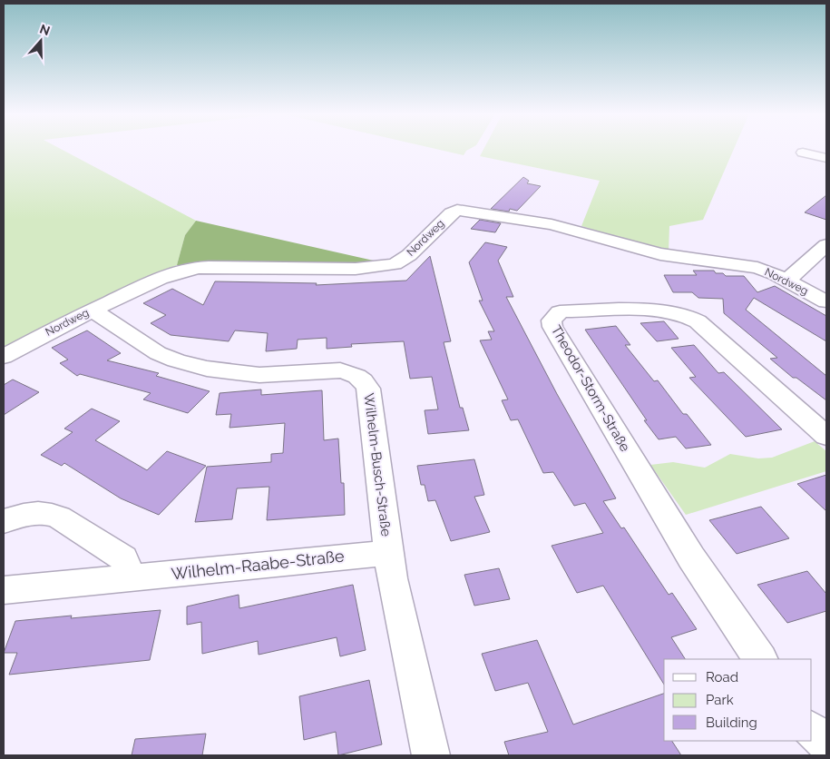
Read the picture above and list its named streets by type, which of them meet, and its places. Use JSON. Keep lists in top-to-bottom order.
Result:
{
  "streets": {
    "street": [
      "Nordweg",
      "Theodor-Storm-Straße",
      "Wilhelm-Busch-Straße",
      "Wilhelm-Raabe-Straße"
    ]
  },
  "crossings": [
    ["Nordweg", "Wilhelm-Busch-Straße"],
    ["Wilhelm-Busch-Straße", "Wilhelm-Raabe-Straße"]
  ],
  "legend": ["Road", "Park", "Building"],
  "north": "top"
}
